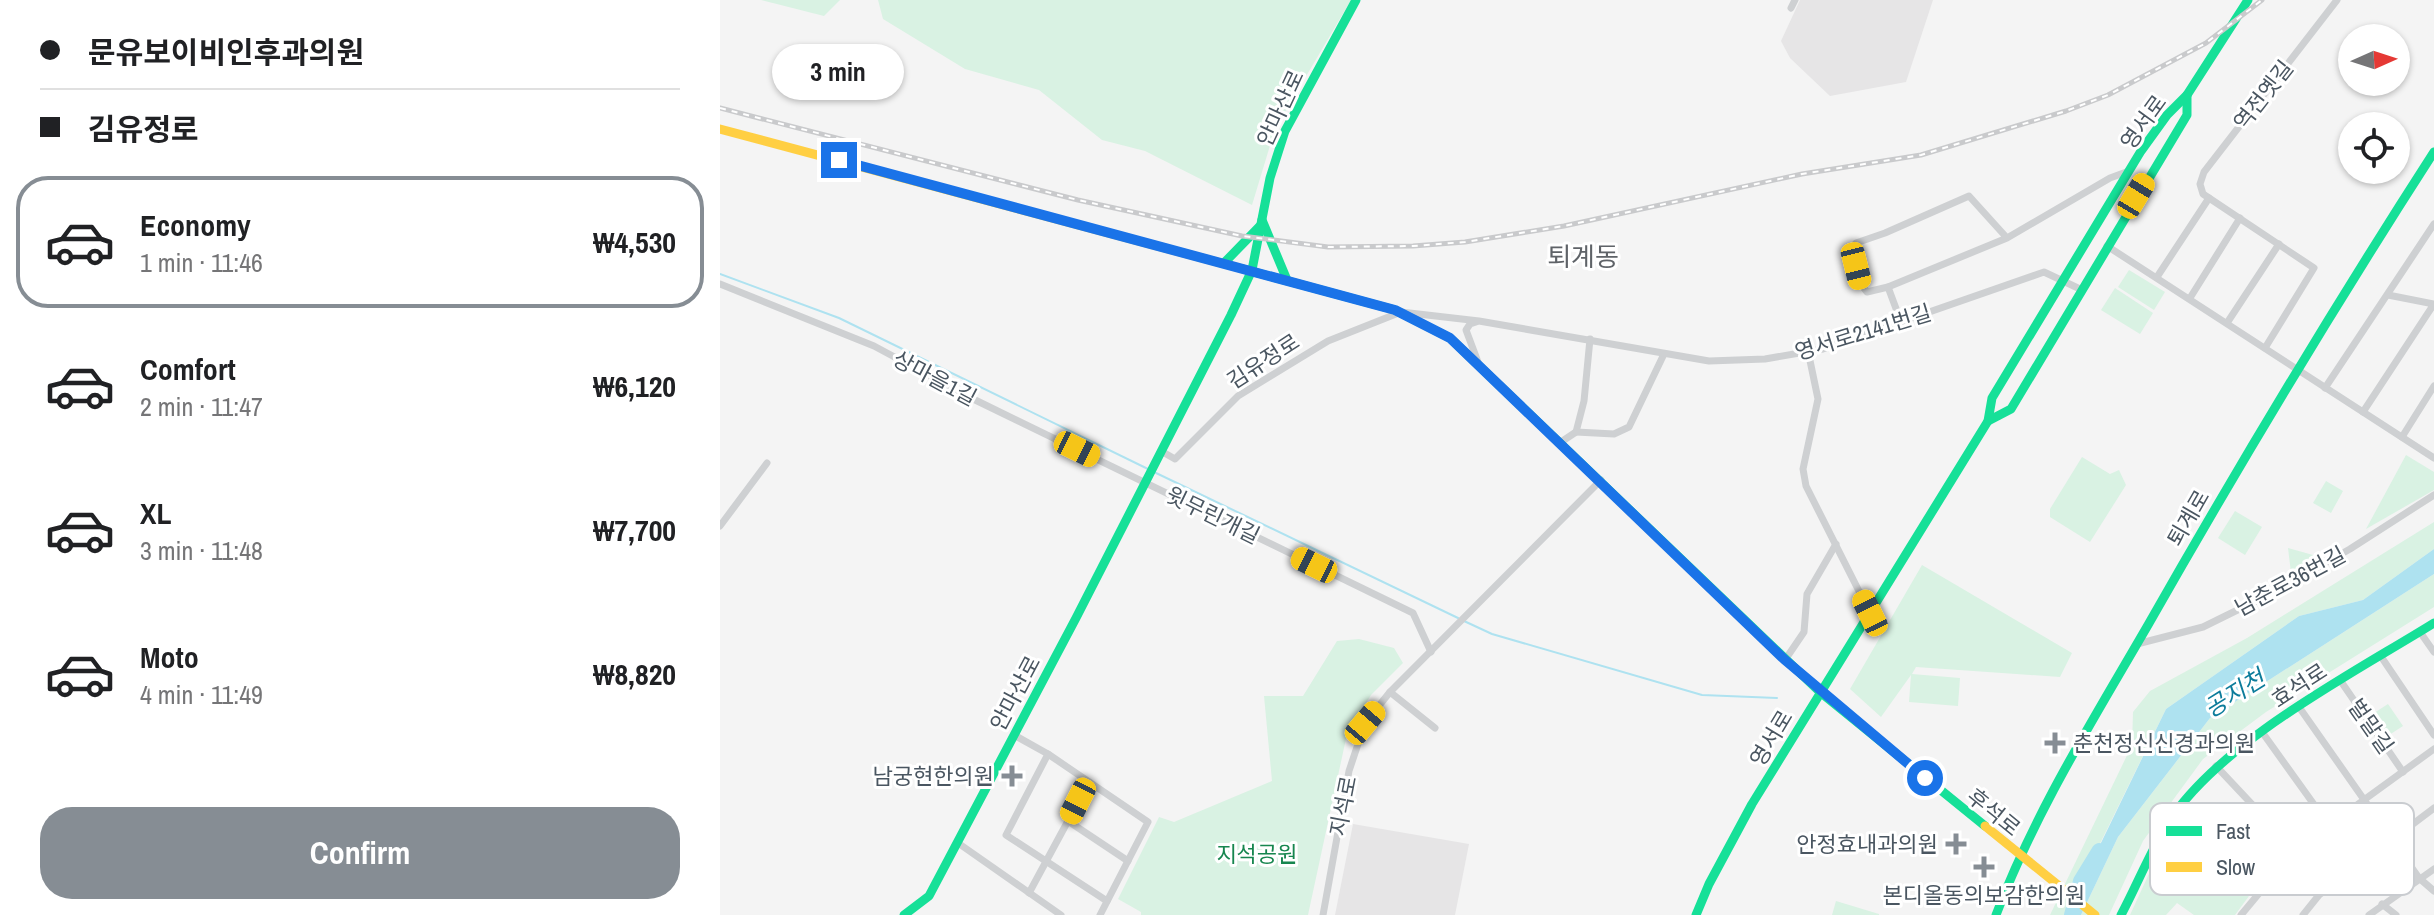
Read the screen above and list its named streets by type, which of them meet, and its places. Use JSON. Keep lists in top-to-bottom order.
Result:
{
  "streets": {
    "street": [
      "역전옛길",
      "안마산로",
      "영서로",
      "영서로2141번길",
      "김유정로",
      "상마을1길",
      "윗무린개길",
      "퇴계로",
      "남춘로36번길",
      "효석로",
      "벌말길",
      "지석로",
      "후석로"
    ]
  },
  "crossings": [
    ["안마산로", "김유정로"],
    ["안마산로", "상마을1길"],
    ["안마산로", "윗무린개길"],
    ["영서로", "영서로2141번길"],
    ["영서로", "후석로"],
    ["영서로2141번길", "김유정로"],
    ["상마을1길", "윗무린개길"],
    ["윗무린개길", "지석로"],
    ["퇴계로", "남춘로36번길"],
    ["퇴계로", "후석로"],
    ["효석로", "벌말길"]
  ],
  "districts": ["퇴계동"],
  "water": ["공지천"],
  "parks": ["지석공원"],
  "places": {
    "health": [
      "춘천정신신경과의원",
      "남궁현한의원",
      "안정효내과의원",
      "본디올동의보감한의원"
    ]
  },
  "legend": ["Fast", "Slow"],
  "north": "right",
  "page": {
    "banner": ["문유보이비인후과의원", "김유정로"],
    "bubble": "3 min",
    "list": [
      {
        "name": "Economy",
        "note": "1 min · 11:46",
        "value": "₩4,530"
      },
      {
        "name": "Comfort",
        "note": "2 min · 11:47",
        "value": "₩6,120"
      },
      {
        "name": "XL",
        "note": "3 min · 11:48",
        "value": "₩7,700"
      },
      {
        "name": "Moto",
        "note": "4 min · 11:49",
        "value": "₩8,820"
      }
    ],
    "buttons": "Confirm"
  }
}
